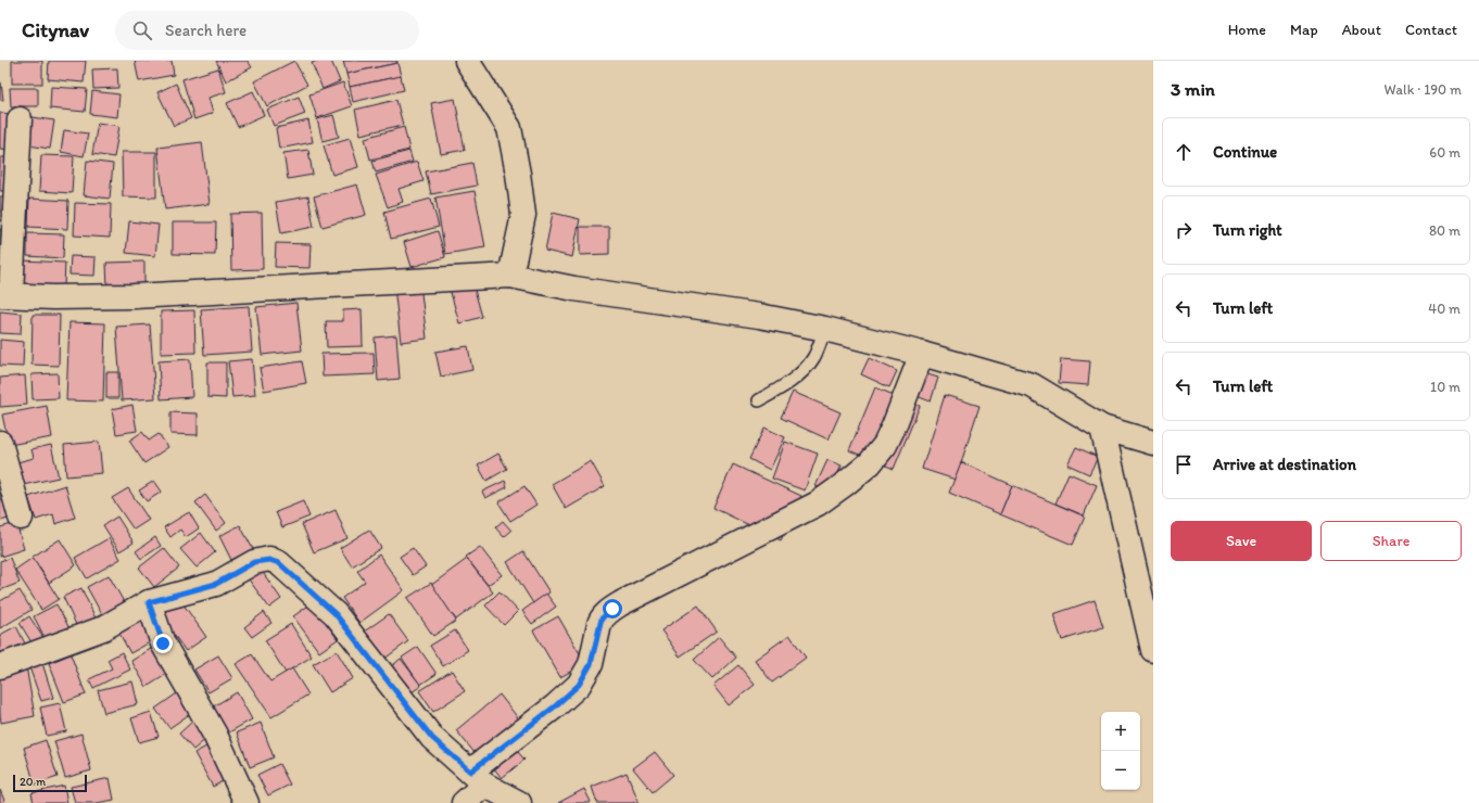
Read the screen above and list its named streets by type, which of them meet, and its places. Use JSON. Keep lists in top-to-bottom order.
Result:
{
  "scale_bar": "20 m",
  "page": {
    "header": "Citynav",
    "search": "Search here",
    "nav": [
      "Home",
      "Map",
      "About",
      "Contact"
    ],
    "heading": ["3 min", "Walk · 190 m"],
    "list": [
      ["Continue", "60 m"],
      ["Turn right", "80 m"],
      ["Turn left", "40 m"],
      ["Turn left", "10 m"],
      "Arrive at destination"
    ],
    "buttons": ["Save", "Share"],
    "map_buttons": ["+", "−"],
    "scale": "20 m"
  }
}
